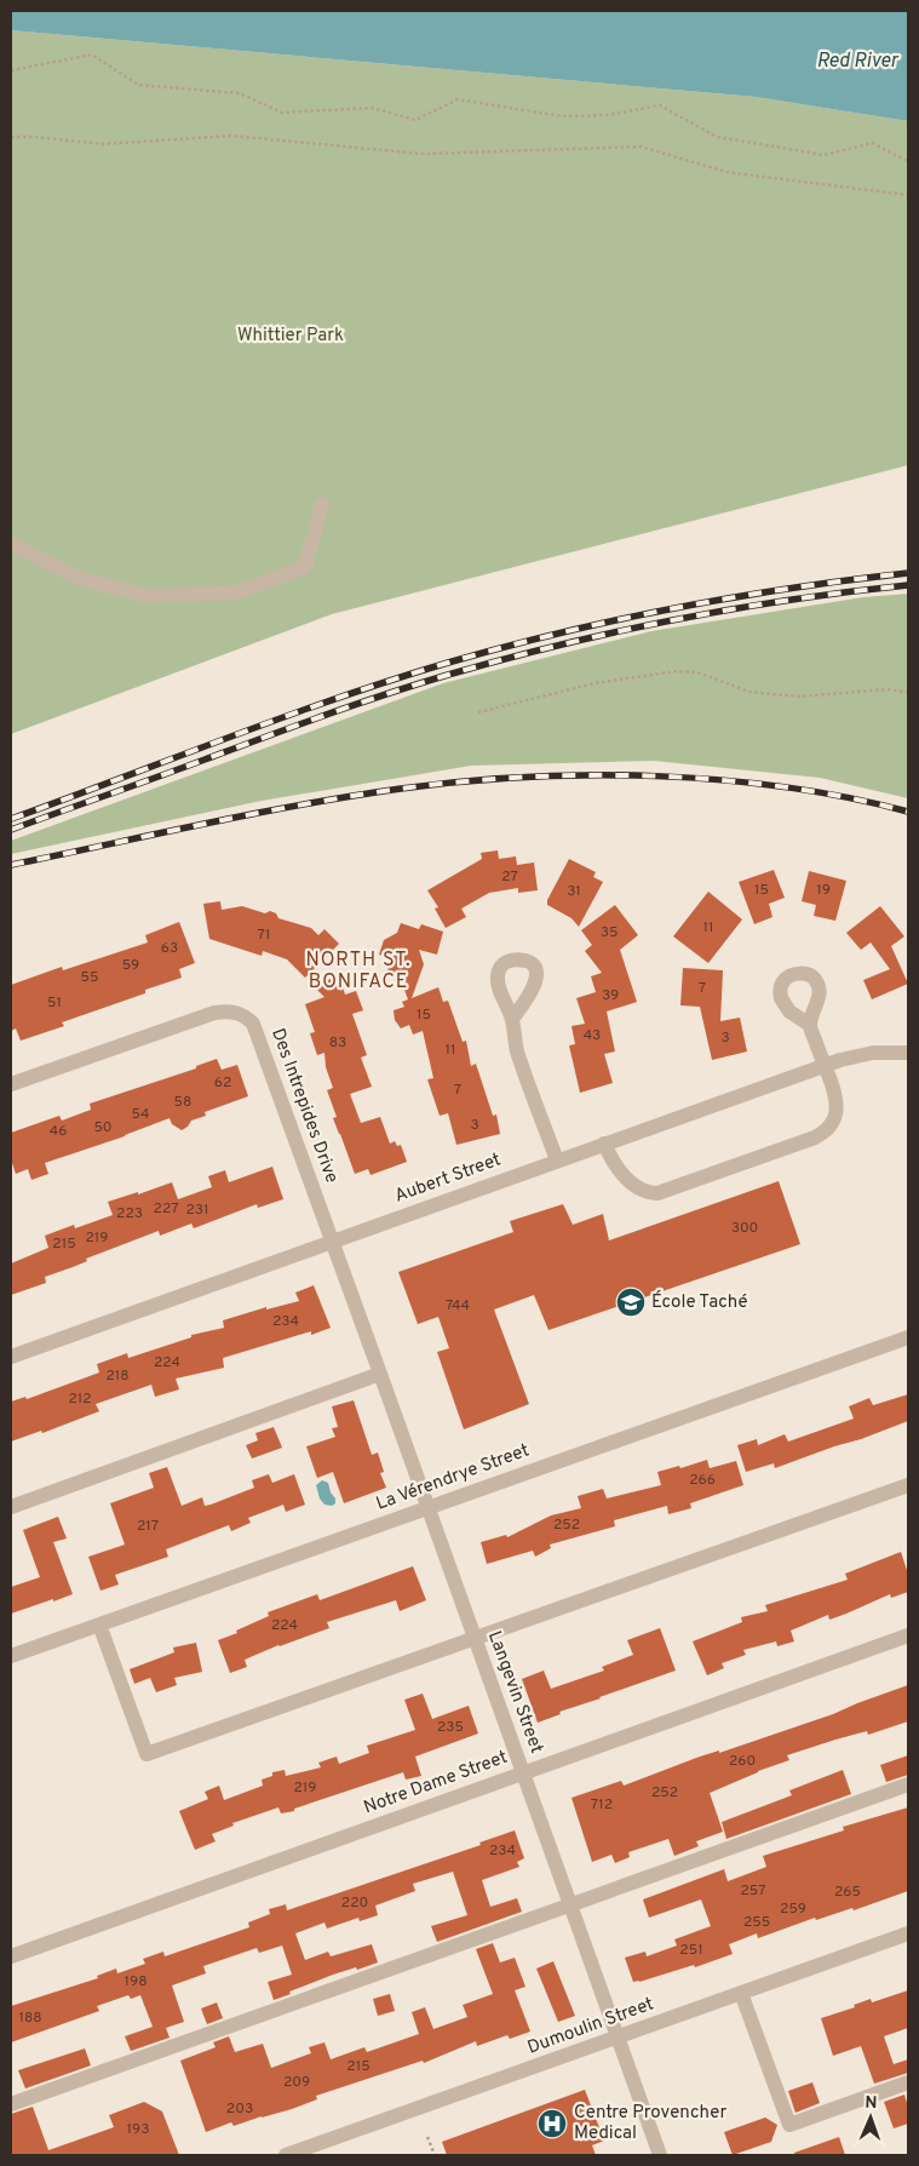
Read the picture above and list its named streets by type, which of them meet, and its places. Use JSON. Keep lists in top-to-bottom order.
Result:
{
  "streets": {
    "street": [
      "Des Intrepides Drive",
      "Aubert Street",
      "La Vérendrye Street",
      "Langevin Street",
      "Notre Dame Street",
      "Dumoulin Street"
    ]
  },
  "crossings": [
    ["Des Intrepides Drive", "Aubert Street"],
    ["Des Intrepides Drive", "Langevin Street"],
    ["Aubert Street", "Langevin Street"],
    ["La Vérendrye Street", "Langevin Street"],
    ["Langevin Street", "Notre Dame Street"],
    ["Langevin Street", "Dumoulin Street"]
  ],
  "districts": ["NORTH ST. BONIFACE"],
  "water": ["Red River"],
  "parks": ["Whittier Park"],
  "places": {
    "school or university": ["École Taché"],
    "hospital": ["Centre Provencher Medical"]
  },
  "house_numbers": [
    "27",
    "15",
    "19",
    "31",
    "11",
    "35",
    "71",
    "63",
    "59",
    "55",
    "7",
    "39",
    "51",
    "15",
    "43",
    "3",
    "83",
    "11",
    "62",
    "7",
    "58",
    "54",
    "3",
    "50",
    "46",
    "227",
    "231",
    "223",
    "300",
    "219",
    "215",
    "744",
    "234",
    "224",
    "218",
    "212",
    "266",
    "252",
    "217",
    "224",
    "235",
    "260",
    "219",
    "252",
    "712",
    "234",
    "257",
    "265",
    "220",
    "259",
    "255",
    "251",
    "198",
    "188",
    "215",
    "209",
    "203",
    "193"
  ],
  "north": "top"
}
